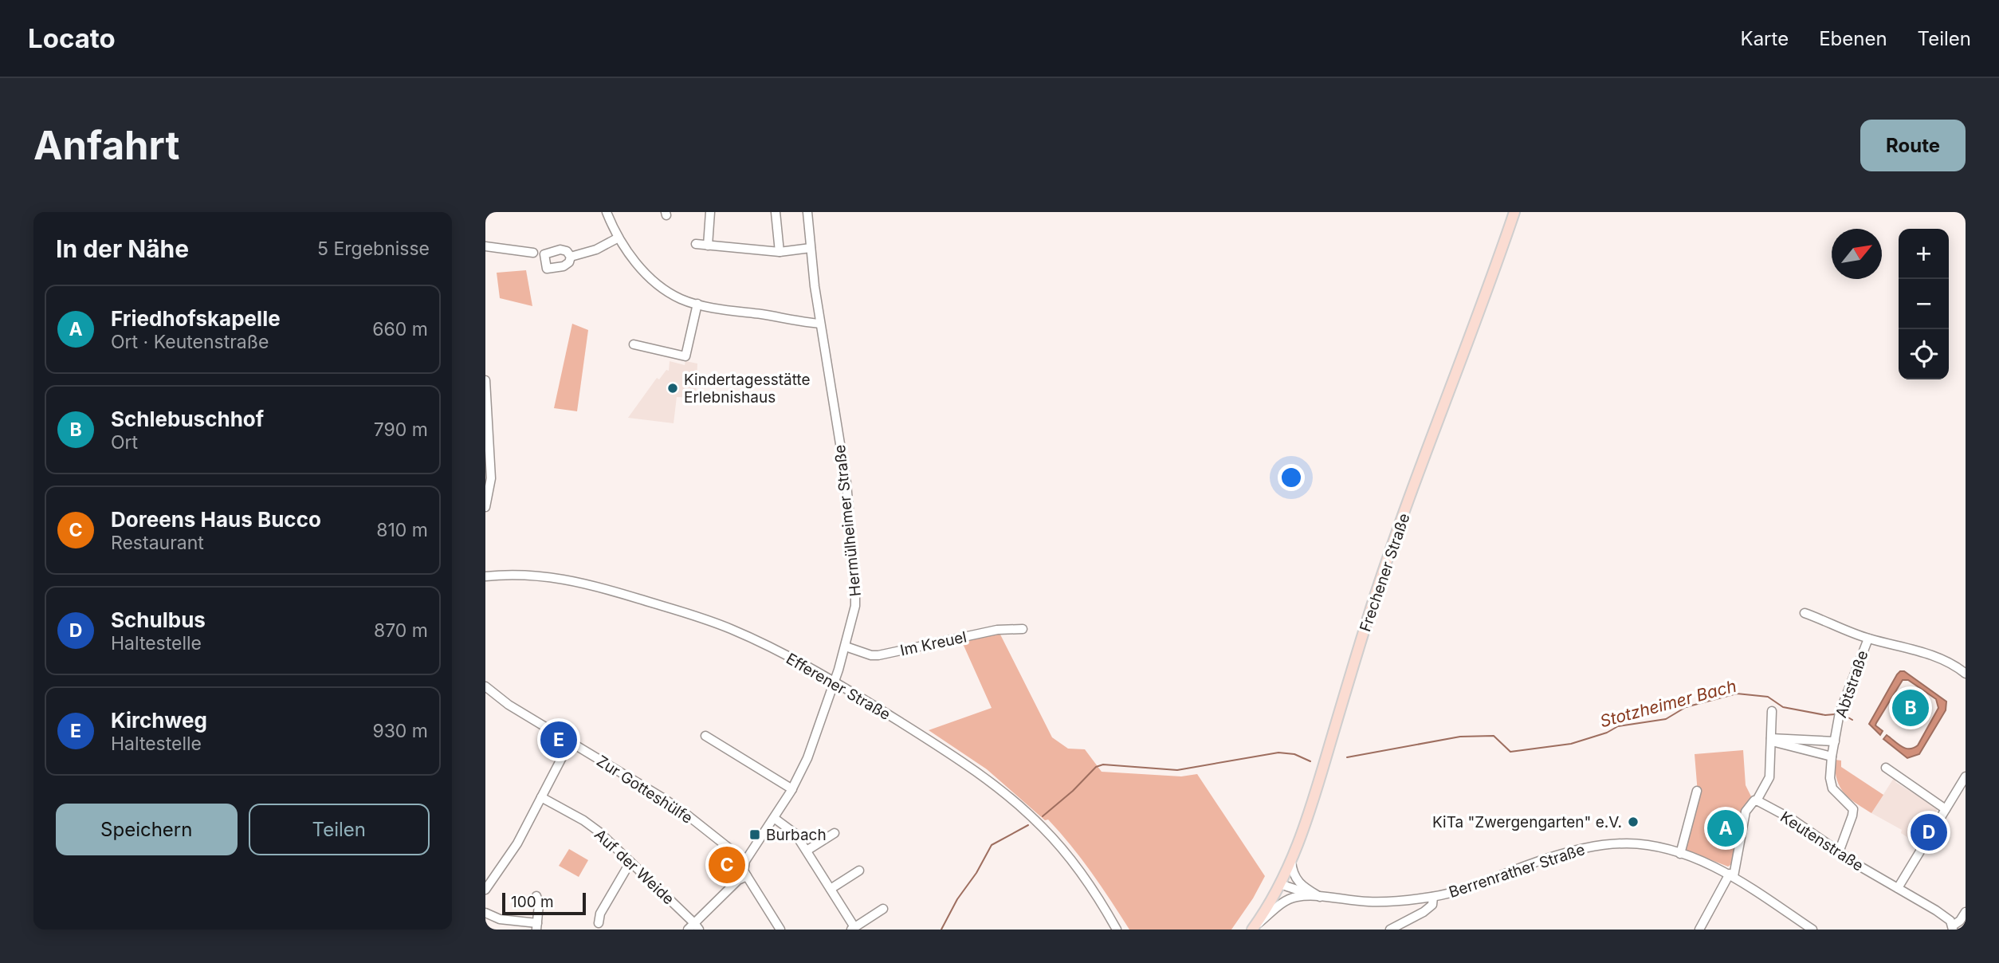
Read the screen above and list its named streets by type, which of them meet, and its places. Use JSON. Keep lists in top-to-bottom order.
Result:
{
  "streets": {
    "main road": ["Frechener Straße"],
    "street": [
      "Hermülheimer Straße",
      "Im Kreuel",
      "Abtstraße",
      "Efferener Straße",
      "Zur Gotteshülfe",
      "Keutenstraße",
      "Auf der Weide",
      "Berrenrather Straße"
    ]
  },
  "crossings": [
    ["Hermülheimer Straße", "Im Kreuel"],
    ["Hermülheimer Straße", "Efferener Straße"],
    ["Hermülheimer Straße", "Zur Gotteshülfe"],
    ["Frechener Straße", "Berrenrather Straße"],
    ["Abtstraße", "Keutenstraße"]
  ],
  "water": ["Stotzheimer Bach"],
  "places": {
    "other": ["Kindertagesstätte Erlebnishaus", "KiTa \"Zwergengarten\" e.V."],
    "transit": ["Burbach"]
  },
  "scale_bar": "100 m",
  "north": "top right",
  "page": {
    "header": "Locato",
    "nav": ["Karte", "Ebenen", "Teilen"],
    "buttons": [
      "Route",
      ["Speichern", "Teilen"]
    ],
    "title": "Anfahrt",
    "heading": ["In der Nähe", "5 Ergebnisse"],
    "map_buttons": ["+", "−"],
    "list": [
      {
        "mark": "A",
        "name": "Friedhofskapelle",
        "note": "Ort · Keutenstraße",
        "value": "660 m"
      },
      {
        "mark": "B",
        "name": "Schlebuschhof",
        "note": "Ort",
        "value": "790 m"
      },
      {
        "mark": "C",
        "name": "Doreens Haus Bucco",
        "note": "Restaurant",
        "value": "810 m"
      },
      {
        "mark": "D",
        "name": "Schulbus",
        "note": "Haltestelle",
        "value": "870 m"
      },
      {
        "mark": "E",
        "name": "Kirchweg",
        "note": "Haltestelle",
        "value": "930 m"
      }
    ],
    "pins": [
      "B",
      "E",
      "A",
      "D",
      "C"
    ],
    "scale": "100 m"
  }
}
